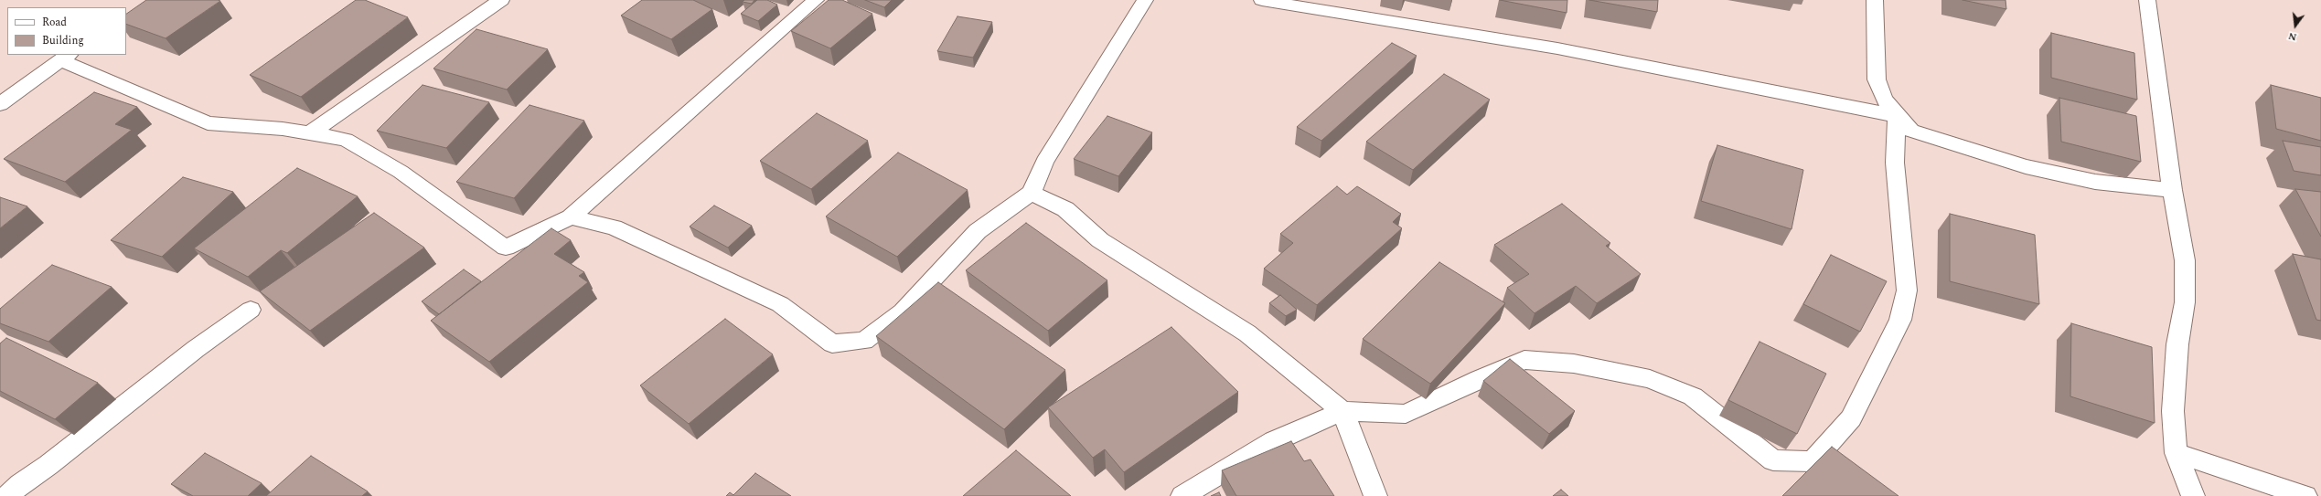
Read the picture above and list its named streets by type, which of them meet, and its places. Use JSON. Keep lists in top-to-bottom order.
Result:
{
  "legend": ["Road", "Building"],
  "north": "bottom"
}
